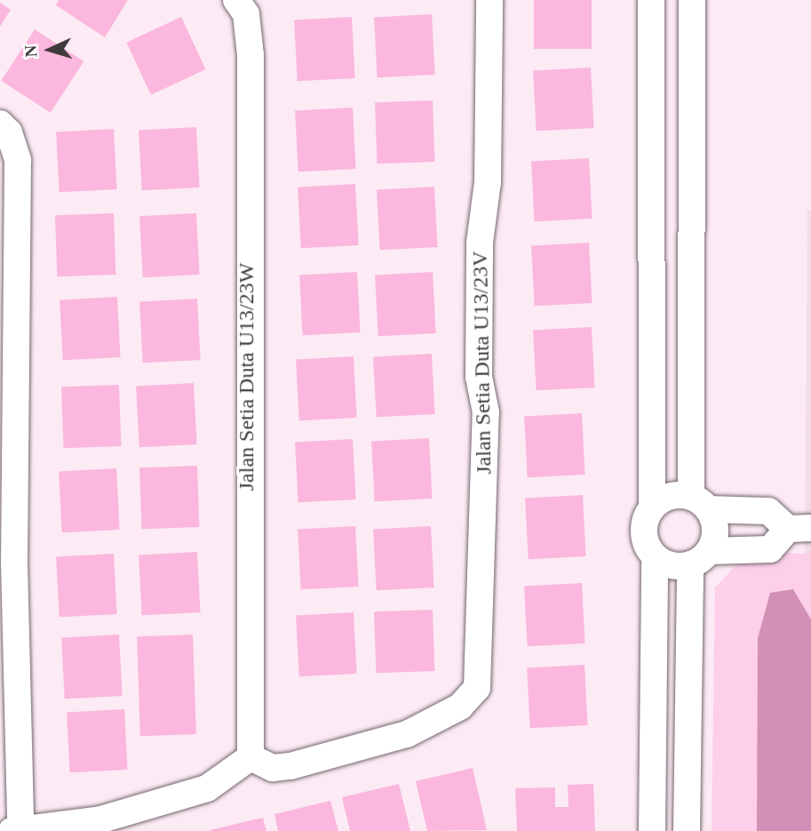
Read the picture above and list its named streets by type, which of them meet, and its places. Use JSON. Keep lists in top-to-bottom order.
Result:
{
  "streets": {
    "street": ["Jalan Setia Duta U13/23V", "Jalan Setia Duta U13/23W"]
  },
  "crossings": [
    ["Jalan Setia Duta U13/23V", "Jalan Setia Duta U13/23W"]
  ],
  "north": "left"
}
